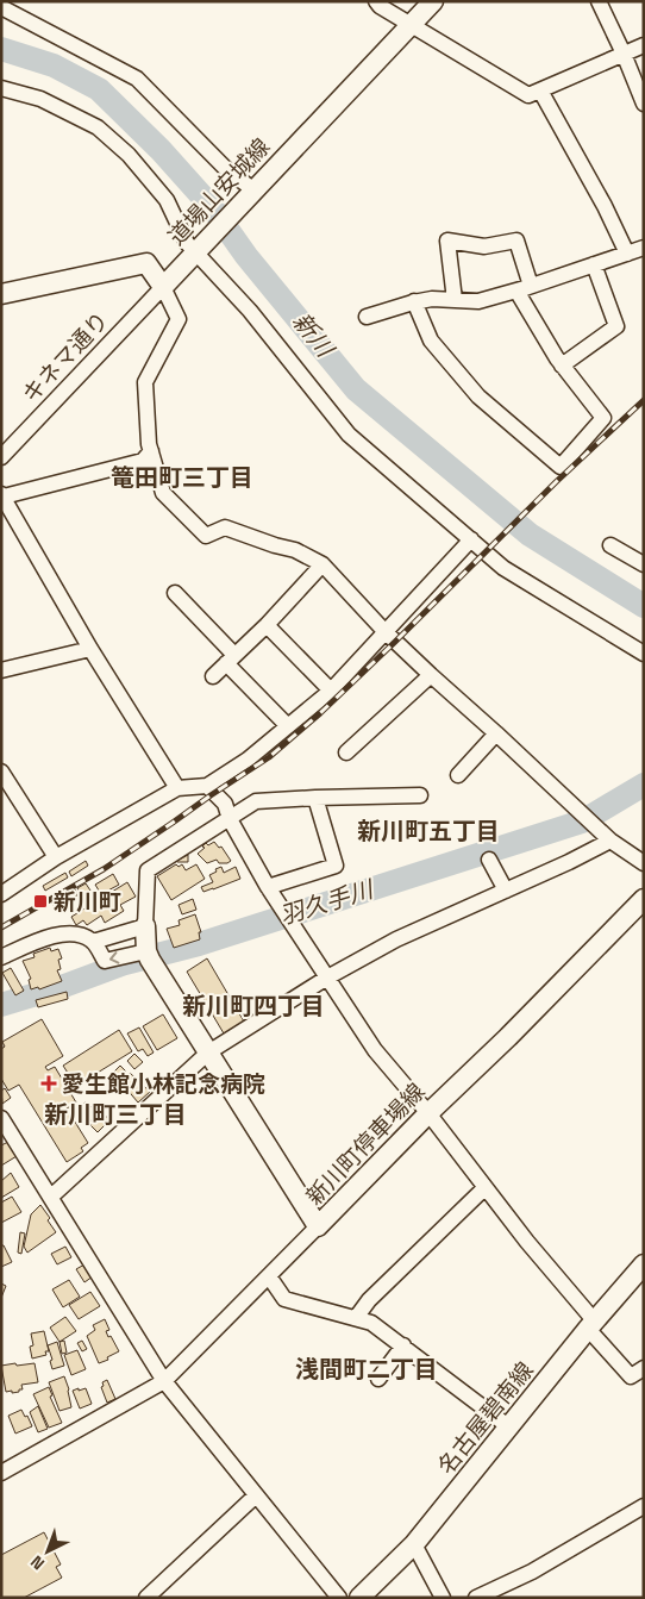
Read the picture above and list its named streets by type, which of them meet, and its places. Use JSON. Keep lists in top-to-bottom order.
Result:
{
  "streets": {
    "main road": ["道場山安城線", "新川町停車場線", "名古屋碧南線"],
    "street": ["キネマ通り"]
  },
  "crossings": [
    ["道場山安城線", "キネマ通り"]
  ],
  "districts": [
    "篭田町三丁目",
    "新川町五丁目",
    "新川町四丁目",
    "新川町三丁目",
    "浅間町二丁目"
  ],
  "water": ["新川", "羽久手川"],
  "places": {
    "transit": ["新川町"],
    "health": ["愛生館小林記念病院"]
  },
  "north": "bottom left"
}
